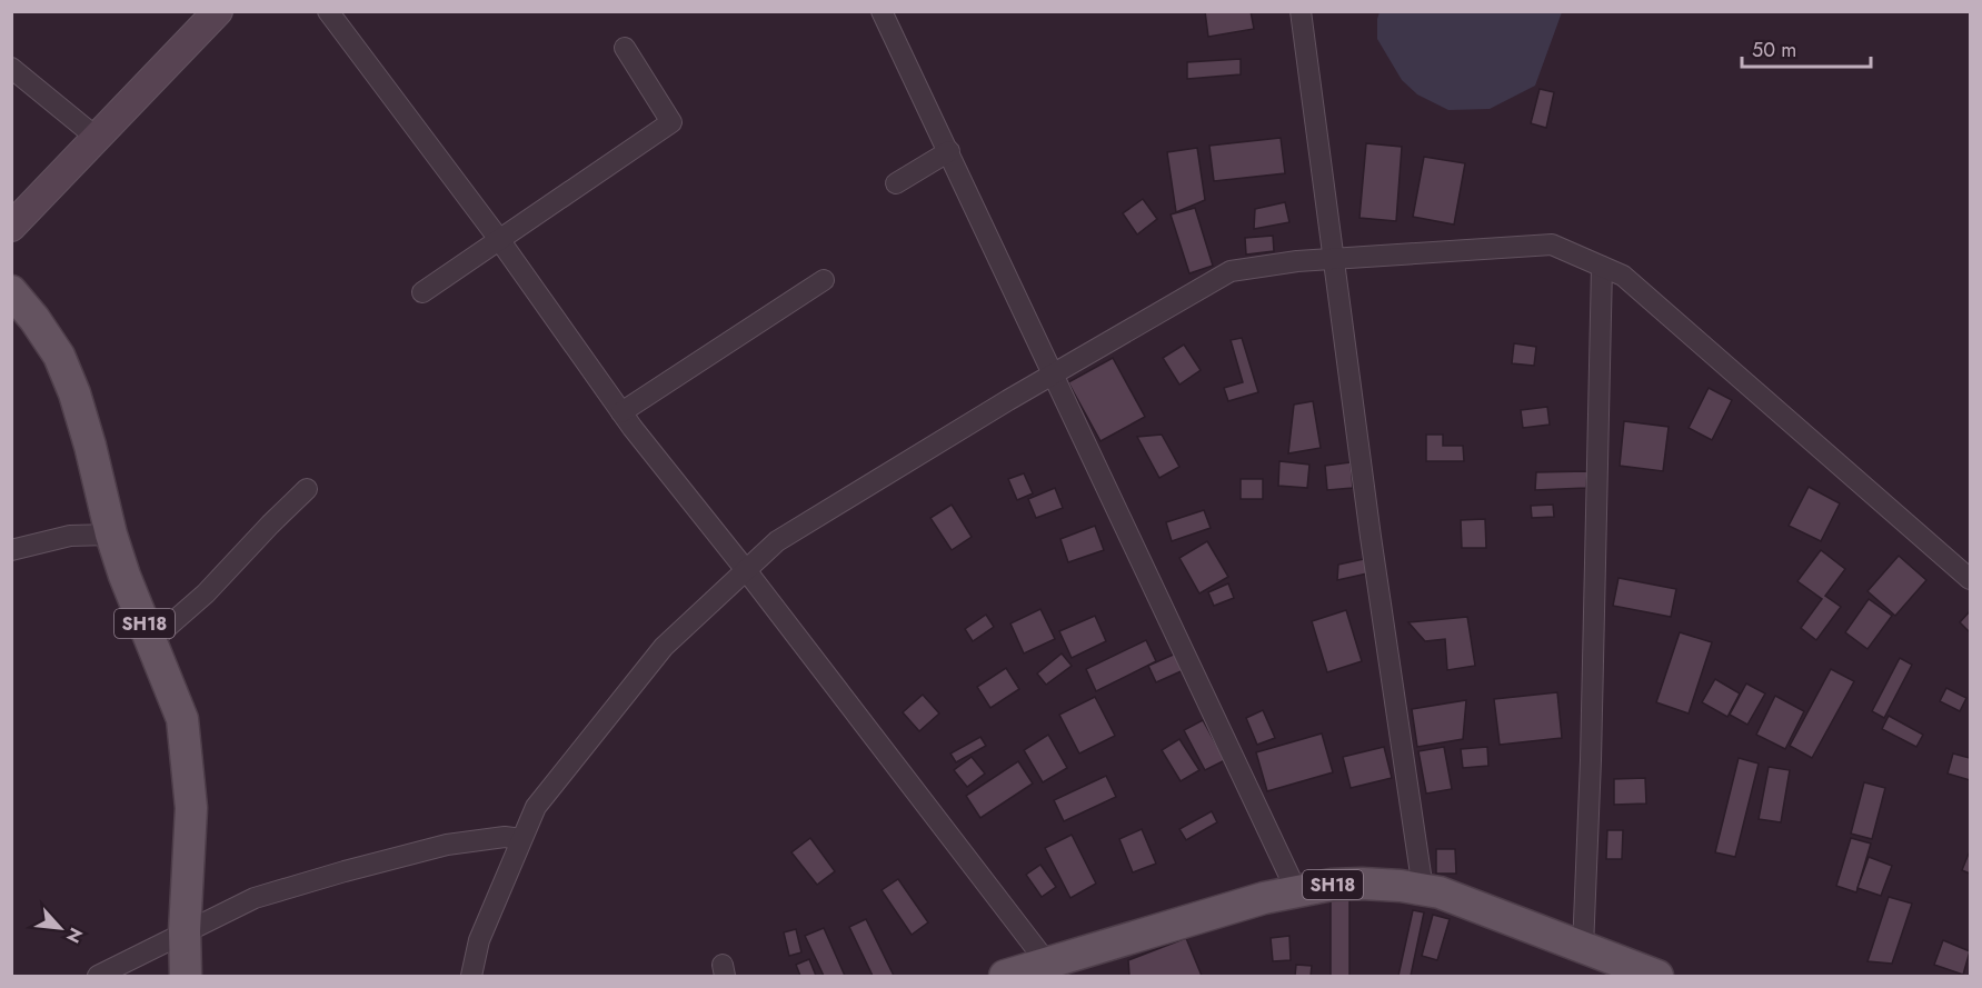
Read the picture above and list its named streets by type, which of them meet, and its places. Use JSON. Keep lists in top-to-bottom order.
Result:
{
  "streets": {
    "main road": ["SH18"]
  },
  "scale_bar": "50 m",
  "north": "bottom right"
}
